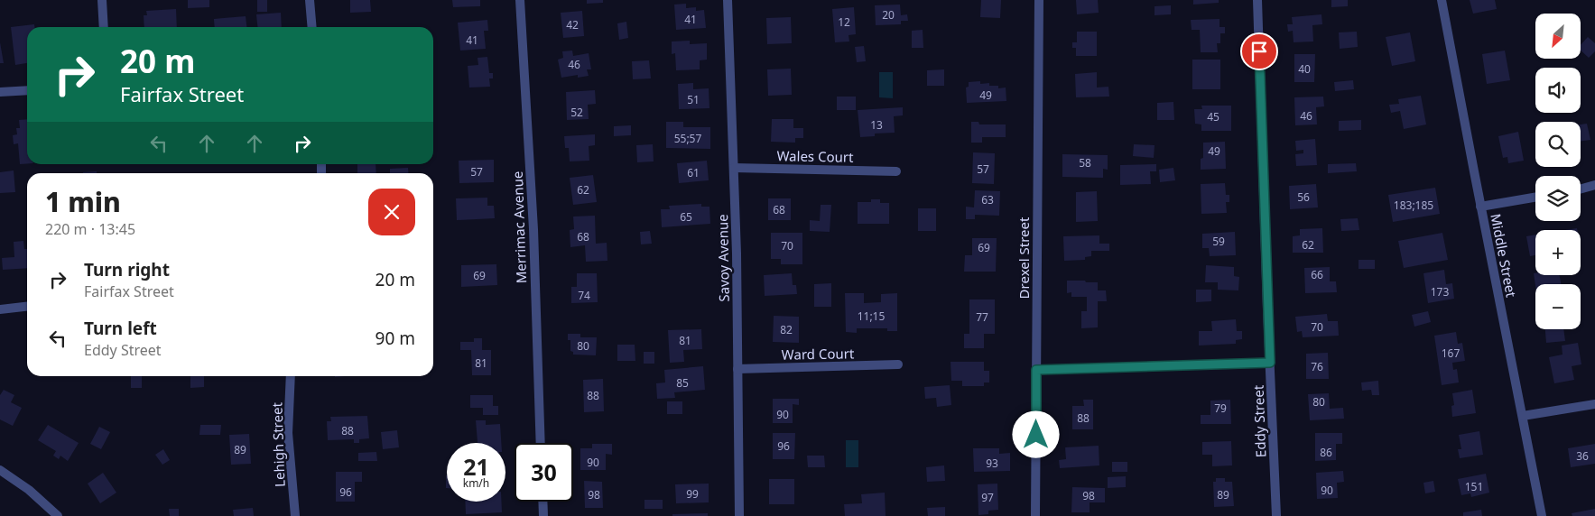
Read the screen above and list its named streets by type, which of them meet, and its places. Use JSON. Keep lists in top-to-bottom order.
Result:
{
  "streets": {
    "street": [
      "Wales Court",
      "Merrimac Avenue",
      "Middle Street",
      "Savoy Avenue",
      "Drexel Street",
      "Ward Court",
      "Eddy Street",
      "Lehigh Street"
    ]
  },
  "crossings": [
    ["Wales Court", "Savoy Avenue"],
    ["Savoy Avenue", "Ward Court"]
  ],
  "house_numbers": [
    "20",
    "41",
    "12",
    "42",
    "41",
    "46",
    "40",
    "49",
    "51",
    "52",
    "46",
    "45",
    "13",
    "55;57",
    "49",
    "58",
    "57",
    "57",
    "61",
    "62",
    "56",
    "63",
    "183;185",
    "68",
    "65",
    "68",
    "59",
    "62",
    "70",
    "69",
    "66",
    "69",
    "173",
    "74",
    "11;15",
    "77",
    "70",
    "82",
    "81",
    "80",
    "167",
    "81",
    "76",
    "85",
    "88",
    "80",
    "79",
    "90",
    "88",
    "88",
    "96",
    "89",
    "86",
    "36",
    "90",
    "93",
    "151",
    "90",
    "96",
    "99",
    "98",
    "89",
    "98",
    "97"
  ],
  "north": "bottom left",
  "page": {
    "map_buttons": ["+", "−"],
    "turn": ["20 m", "Fairfax Street"],
    "heading": ["1 min", "220 m · 13:45"],
    "list": [
      {
        "name": "Turn right",
        "note": "Fairfax Street",
        "value": "20 m"
      },
      {
        "name": "Turn left",
        "note": "Eddy Street",
        "value": "90 m"
      }
    ],
    "speed": "21 km/h",
    "limit": "30"
  }
}
